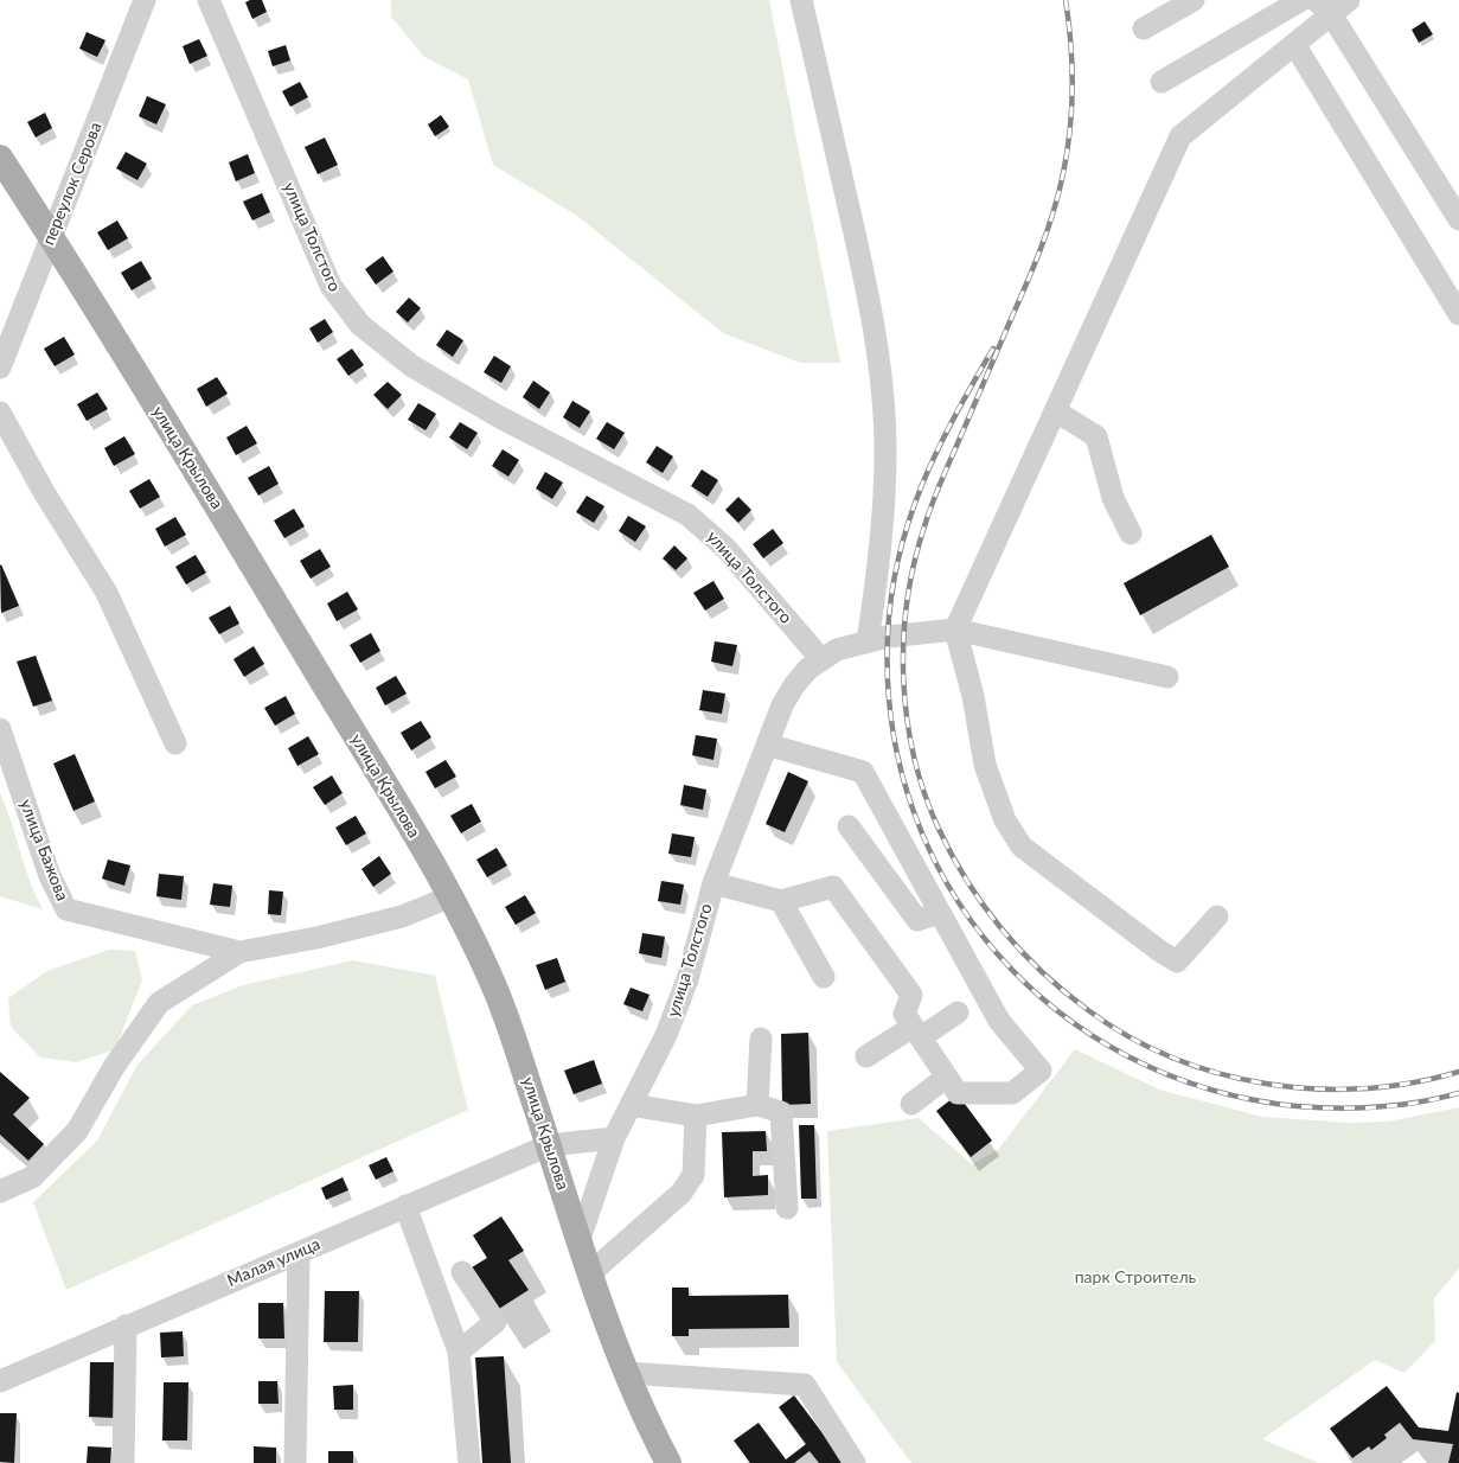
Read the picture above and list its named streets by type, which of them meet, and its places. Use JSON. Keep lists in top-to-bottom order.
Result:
{
  "streets": {
    "main road": ["улица Крылова"],
    "street": [
      "переулок Серова",
      "улица Толстого",
      "улица Бажова",
      "Малая улица"
    ]
  },
  "crossings": [
    ["переулок Серова", "улица Крылова"],
    ["улица Толстого", "улица Крылова"],
    ["улица Толстого", "Малая улица"],
    ["улица Крылова", "Малая улица"]
  ],
  "parks": ["парк Строитель"]
}
